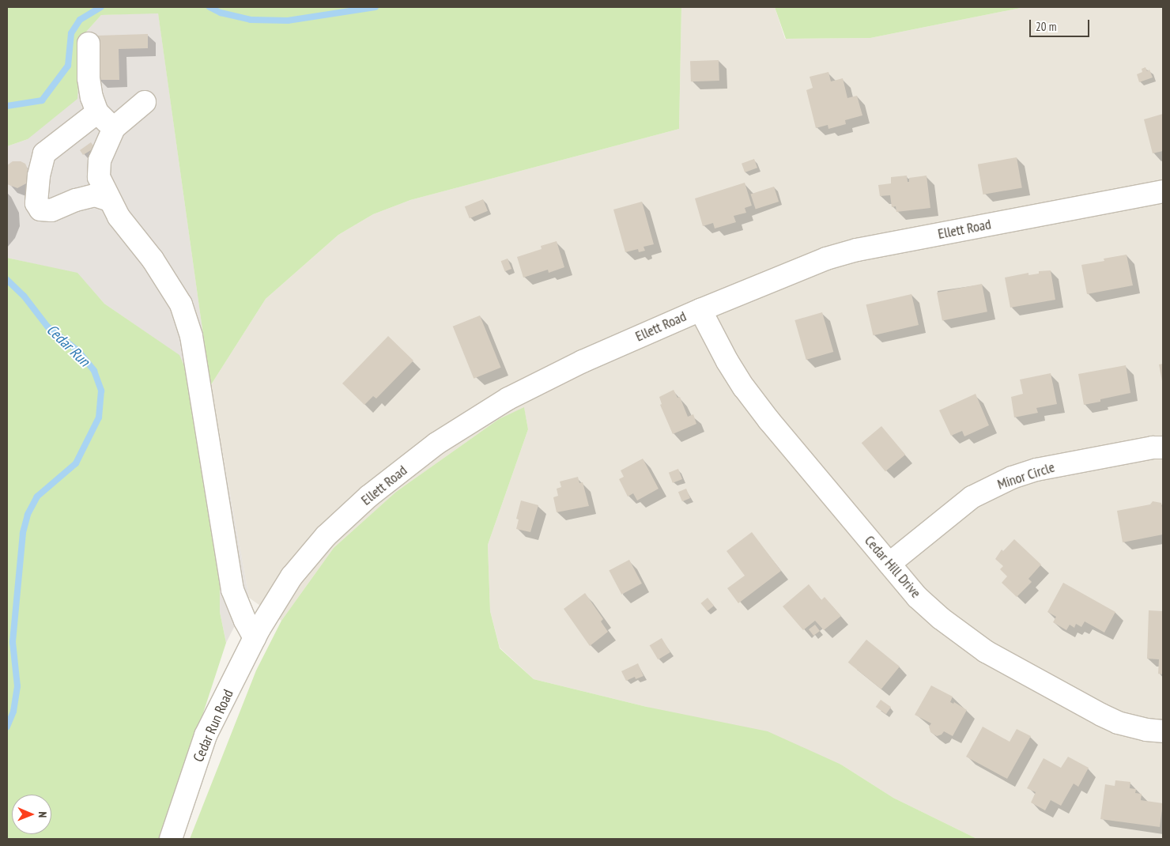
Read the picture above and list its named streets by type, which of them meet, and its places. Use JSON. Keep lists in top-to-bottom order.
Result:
{
  "streets": {
    "street": [
      "Ellett Road",
      "Minor Circle",
      "Cedar Hill Drive",
      "Cedar Run Road"
    ]
  },
  "crossings": [
    ["Ellett Road", "Cedar Hill Drive"],
    ["Ellett Road", "Cedar Run Road"],
    ["Minor Circle", "Cedar Hill Drive"]
  ],
  "water": ["Cedar Run"],
  "scale_bar": "20 m",
  "north": "right"
}
